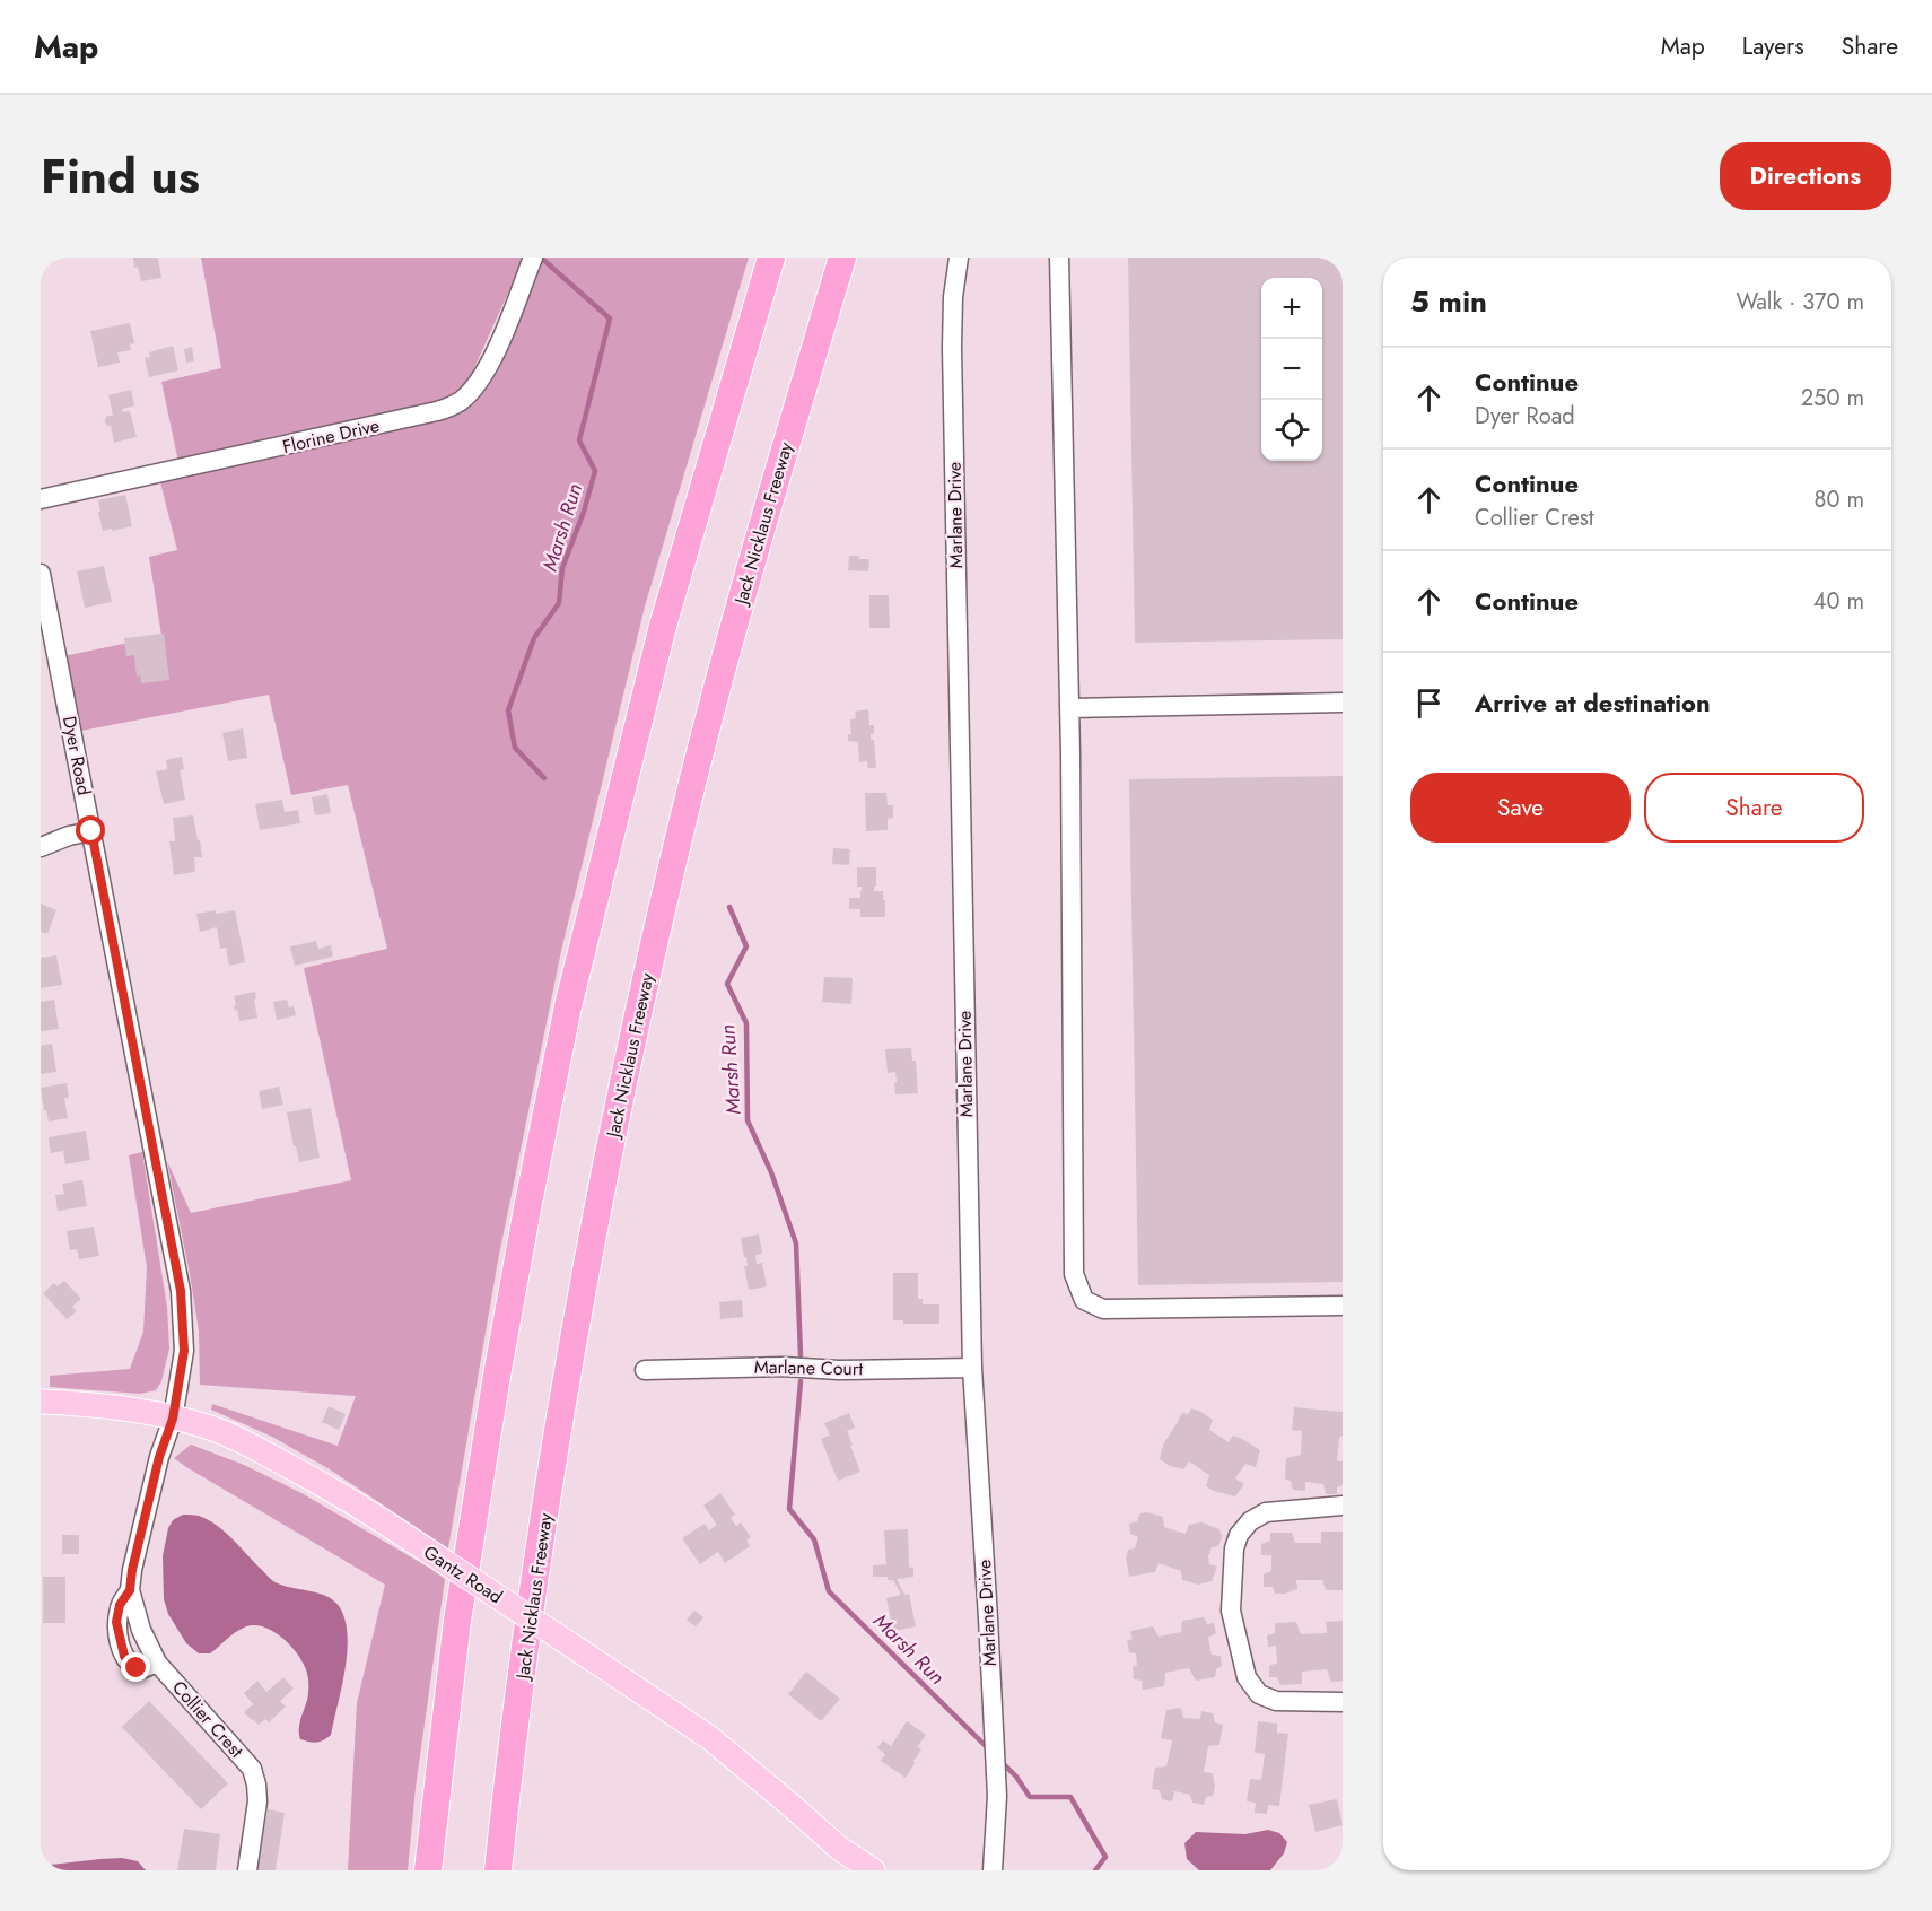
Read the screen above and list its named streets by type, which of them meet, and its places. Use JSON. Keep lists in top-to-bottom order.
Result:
{
  "streets": {
    "highway": ["Jack Nicklaus Freeway"],
    "main road": ["Gantz Road"],
    "street": [
      "Florine Drive",
      "Marlane Drive",
      "Dyer Road",
      "Marlane Court",
      "Collier Crest"
    ]
  },
  "crossings": [
    ["Marlane Drive", "Marlane Court"],
    ["Dyer Road", "Gantz Road"],
    ["Dyer Road", "Collier Crest"],
    ["Gantz Road", "Collier Crest"]
  ],
  "water": ["Marsh Run"],
  "page": {
    "header": "Map",
    "nav": ["Map", "Layers", "Share"],
    "title": "Find us",
    "buttons": [
      "Directions",
      ["Save", "Share"]
    ],
    "heading": ["5 min", "Walk · 370 m"],
    "map_buttons": ["+", "−"],
    "list": [
      ["Continue", "Dyer Road", "250 m"],
      ["Continue", "Collier Crest", "80 m"],
      ["Continue", "40 m"],
      "Arrive at destination"
    ]
  }
}
